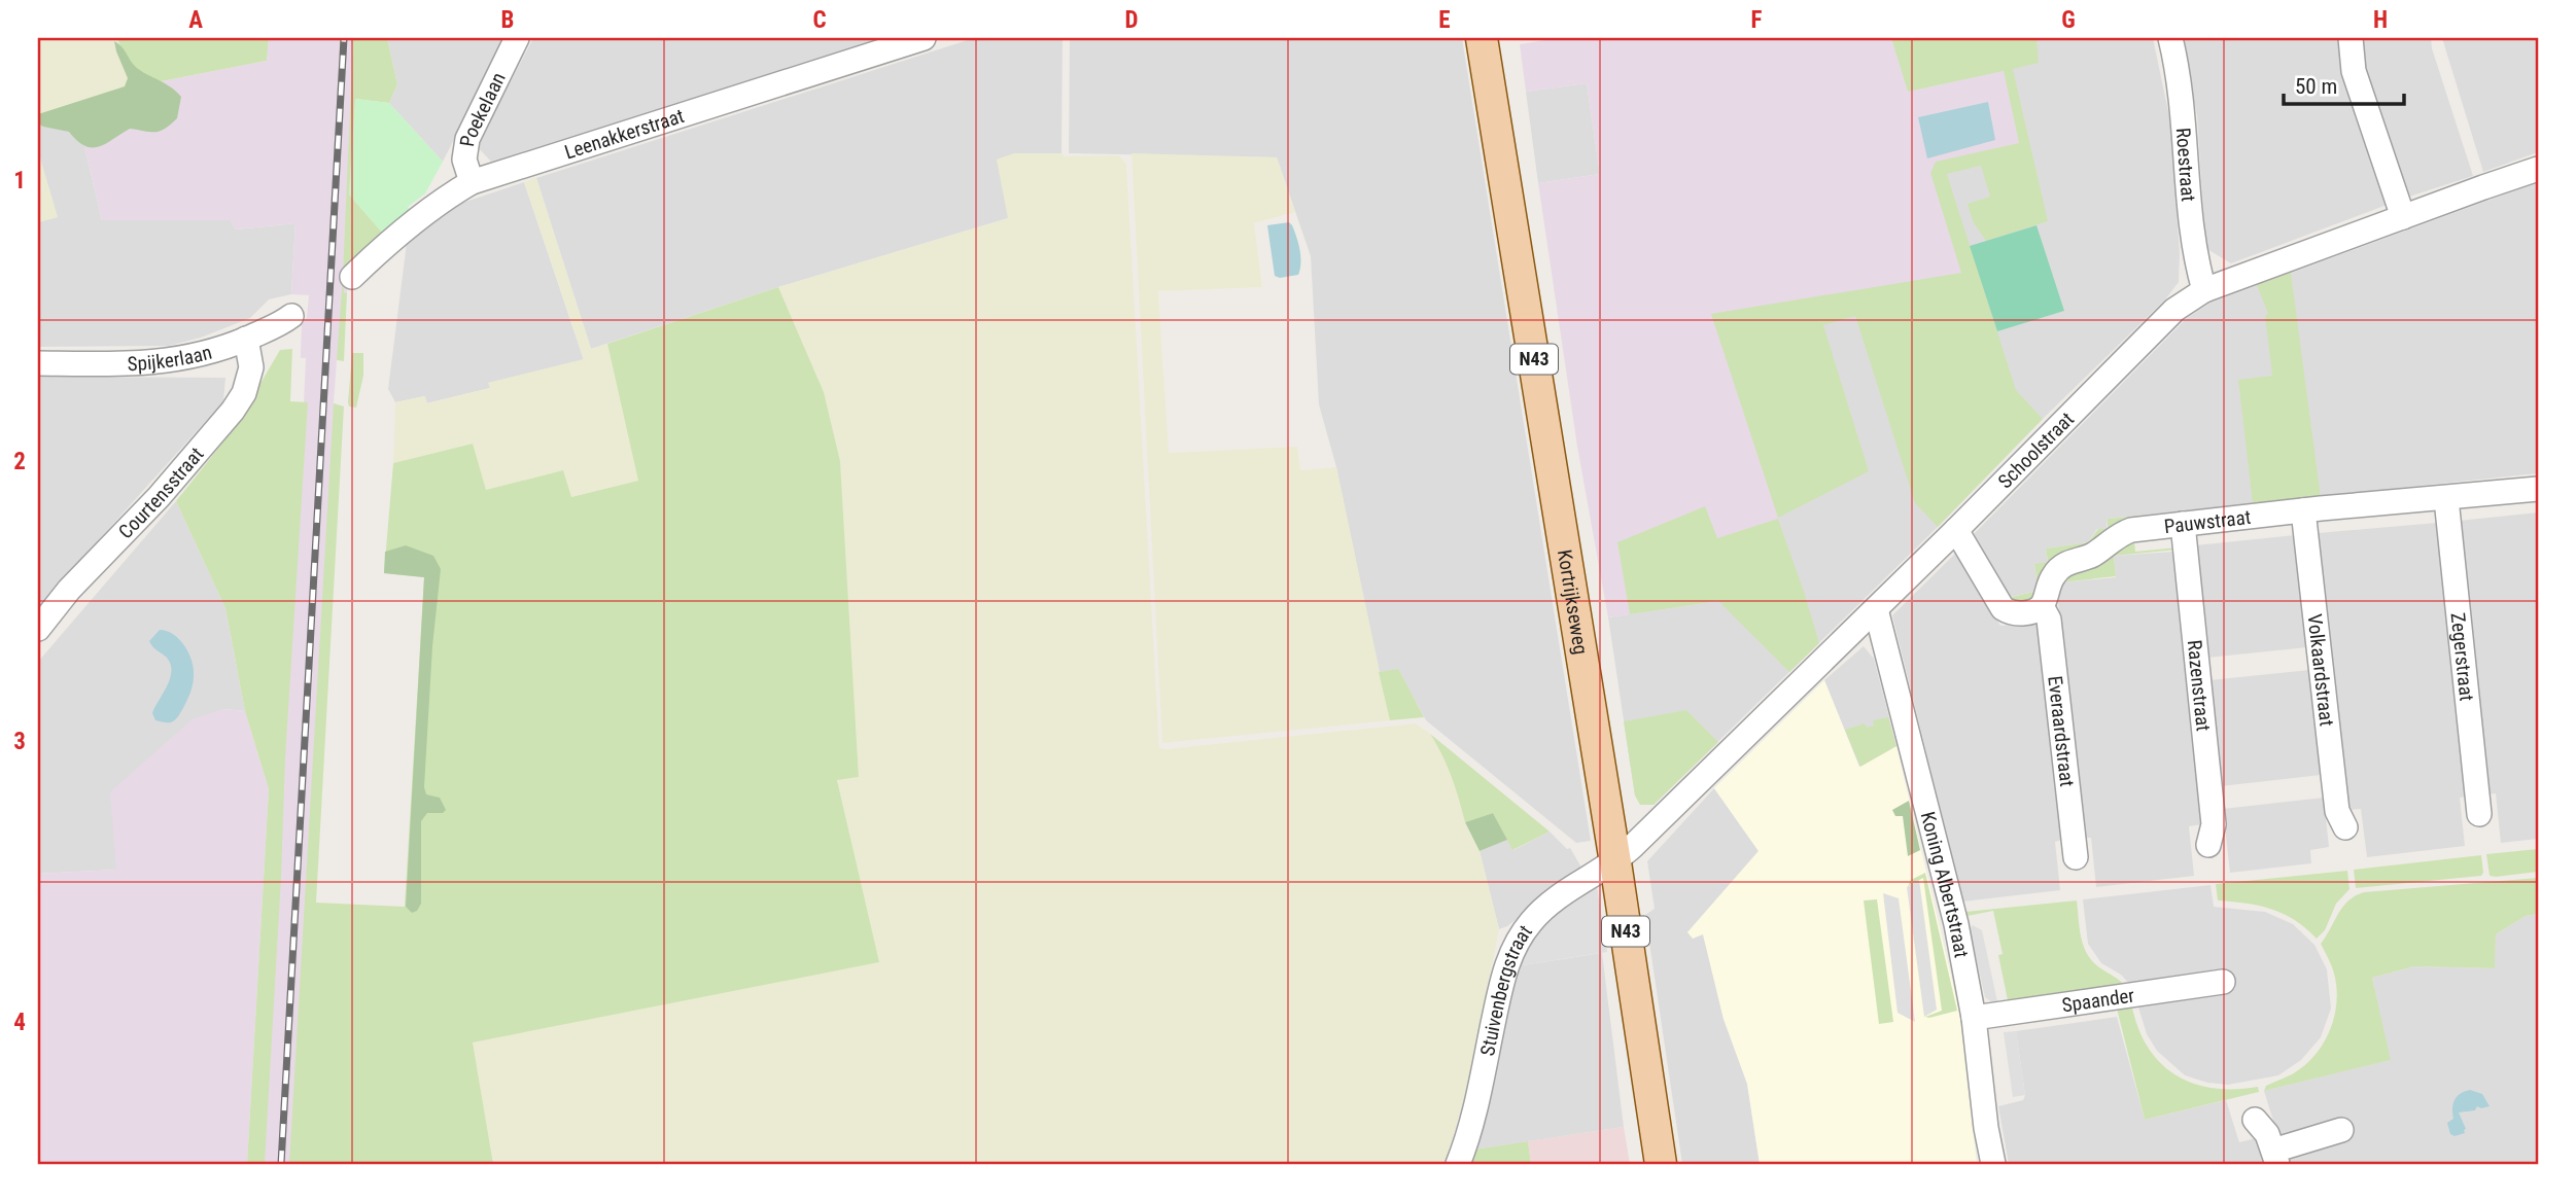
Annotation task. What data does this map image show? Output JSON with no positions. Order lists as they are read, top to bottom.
{
  "streets": {
    "main road": ["N43", "Kortrijkseweg"],
    "street": [
      "Poekelaan",
      "Leenakkerstraat",
      "Roestraat",
      "Spijkerlaan",
      "Schoolstraat",
      "Courtensstraat",
      "Pauwstraat",
      "Zegerstraat",
      "Volkaardstraat",
      "Razenstraat",
      "Everaardstraat",
      "Koning Albertstraat",
      "Stuivenbergstraat",
      "Spaander"
    ]
  },
  "crossings": [
    ["Poekelaan", "Leenakkerstraat"],
    ["Roestraat", "Schoolstraat"],
    ["Spijkerlaan", "Courtensstraat"],
    ["Schoolstraat", "Kortrijkseweg"],
    ["Schoolstraat", "Koning Albertstraat"],
    ["Schoolstraat", "Stuivenbergstraat"],
    ["Pauwstraat", "Zegerstraat"],
    ["Pauwstraat", "Volkaardstraat"],
    ["Pauwstraat", "Razenstraat"],
    ["Pauwstraat", "Everaardstraat"],
    ["Kortrijkseweg", "Stuivenbergstraat"],
    ["Koning Albertstraat", "Spaander"]
  ],
  "scale_bar": "50 m",
  "grid": {
    "columns": [
      "A",
      "B",
      "C",
      "D",
      "E",
      "F",
      "G",
      "H"
    ],
    "rows": [
      "1",
      "2",
      "3",
      "4"
    ]
  }
}
